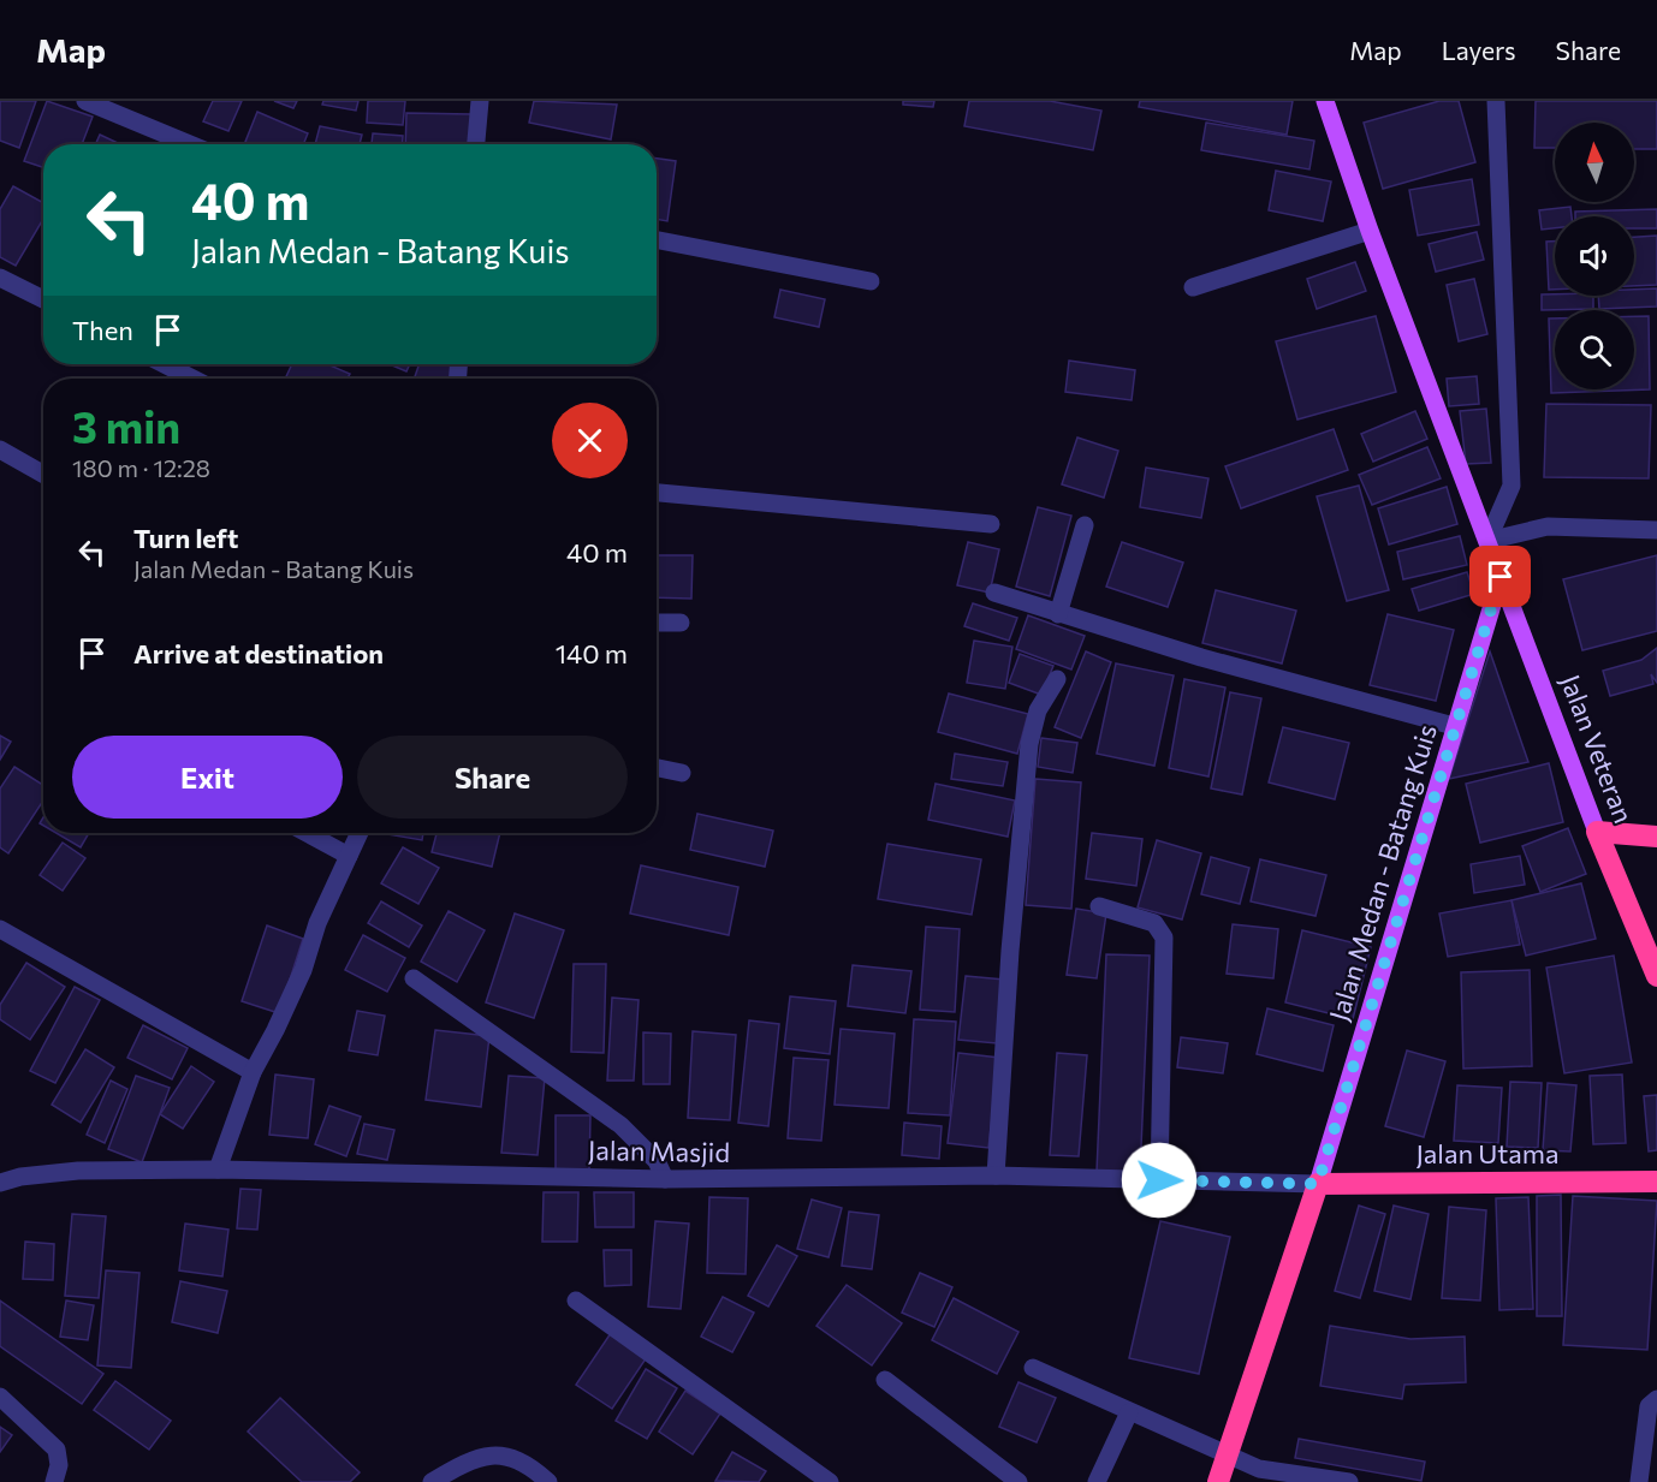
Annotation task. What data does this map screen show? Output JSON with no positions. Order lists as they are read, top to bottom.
{
  "streets": {
    "highway": ["Jalan Veteran", "Jalan Utama"],
    "main road": ["Jalan Medan - Batang Kuis"],
    "street": ["Jalan Masjid"]
  },
  "crossings": [
    ["Jalan Veteran", "Jalan Medan - Batang Kuis"],
    ["Jalan Medan - Batang Kuis", "Jalan Masjid"],
    ["Jalan Medan - Batang Kuis", "Jalan Utama"],
    ["Jalan Masjid", "Jalan Utama"]
  ],
  "north": "top",
  "page": {
    "header": "Map",
    "nav": ["Map", "Layers", "Share"],
    "turn": ["40 m", "Jalan Medan - Batang Kuis"],
    "then": "Then",
    "heading": ["3 min", "180 m · 12:28"],
    "list": [
      {
        "name": "Turn left",
        "note": "Jalan Medan - Batang Kuis",
        "value": "40 m"
      },
      {
        "name": "Arrive at destination",
        "value": "140 m"
      }
    ],
    "buttons": ["Exit", "Share"]
  }
}
